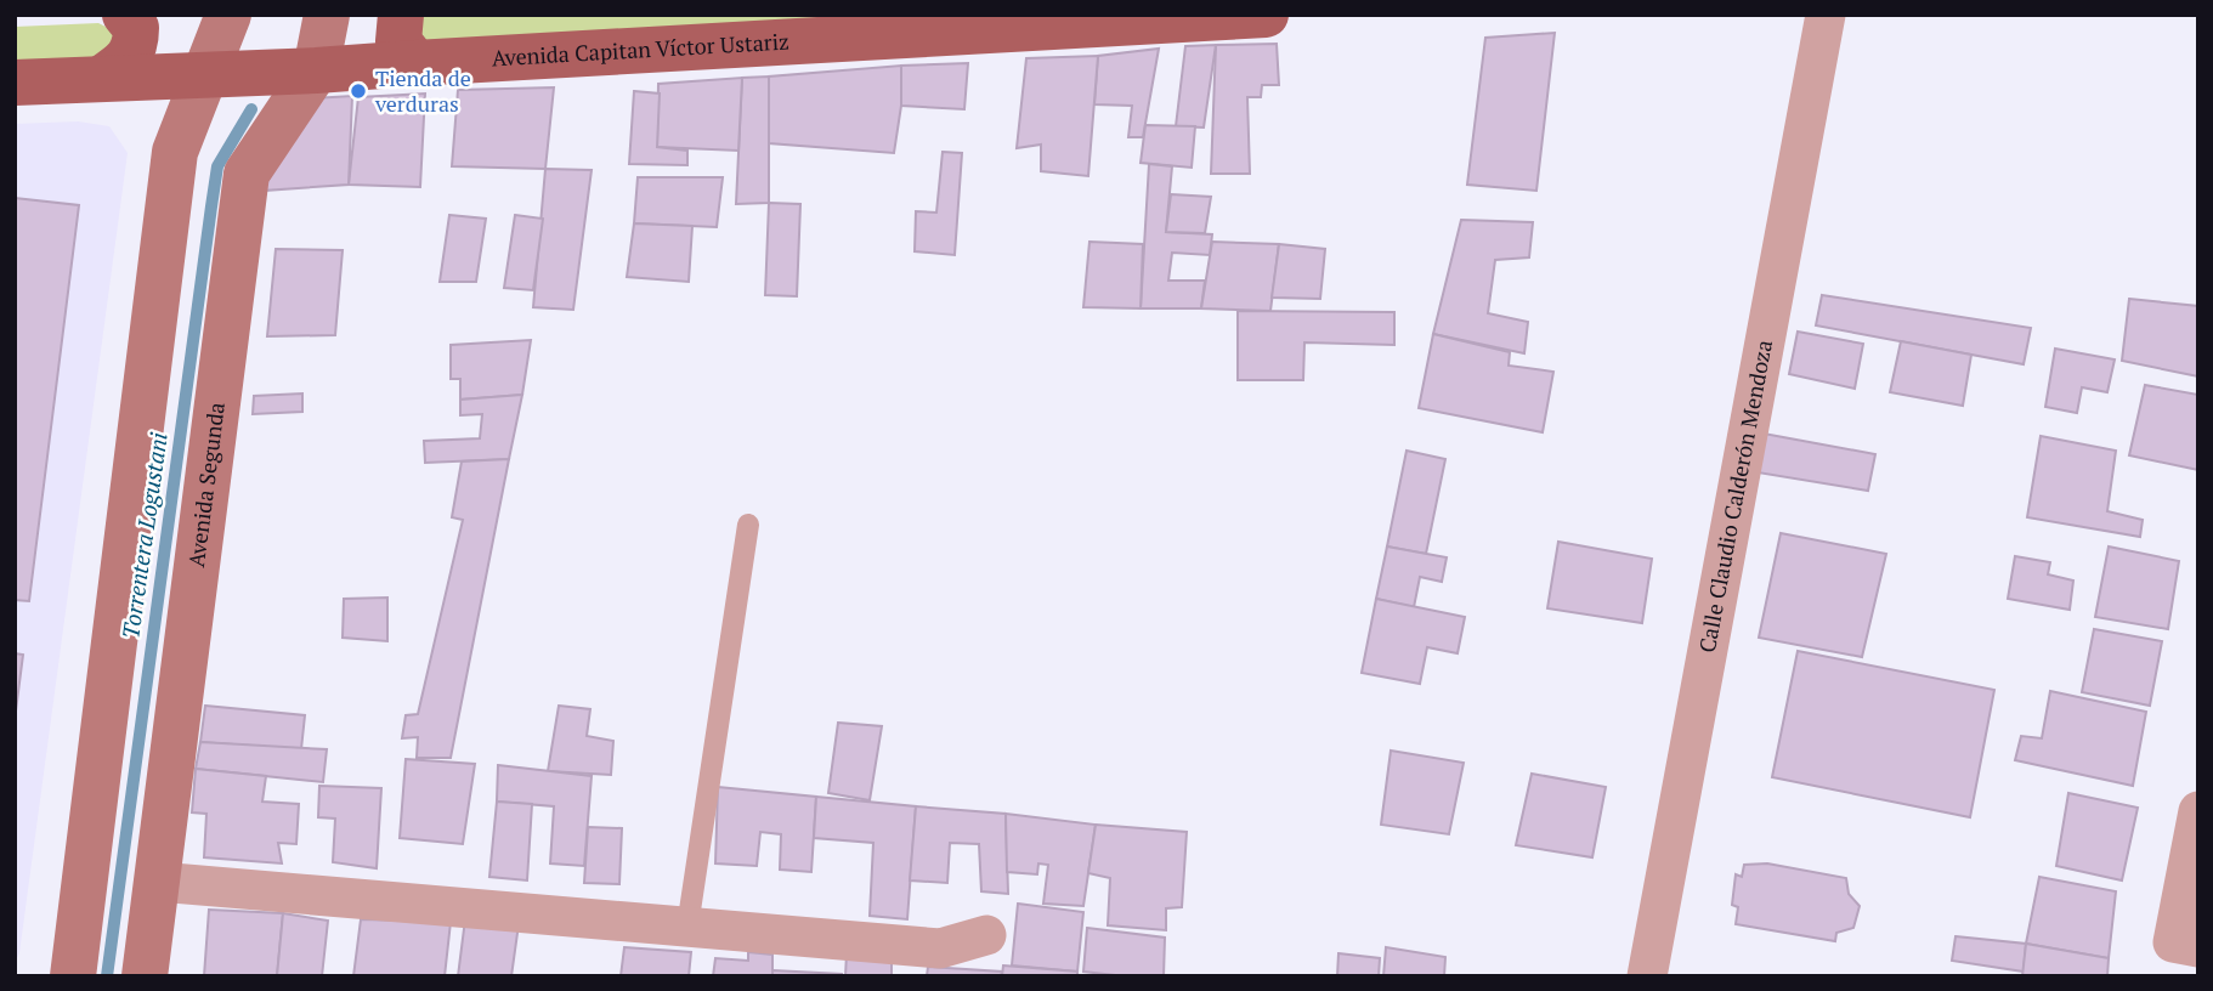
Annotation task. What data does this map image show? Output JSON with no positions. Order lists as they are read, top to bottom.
{
  "streets": {
    "main road": ["Avenida Capitan Víctor Ustariz", "Avenida Segunda"],
    "street": ["Calle Claudio Calderón Mendoza"]
  },
  "crossings": [
    ["Avenida Capitan Víctor Ustariz", "Avenida Segunda"]
  ],
  "water": ["Torrentera Logustani"],
  "places": ["Tienda de verduras"]
}
